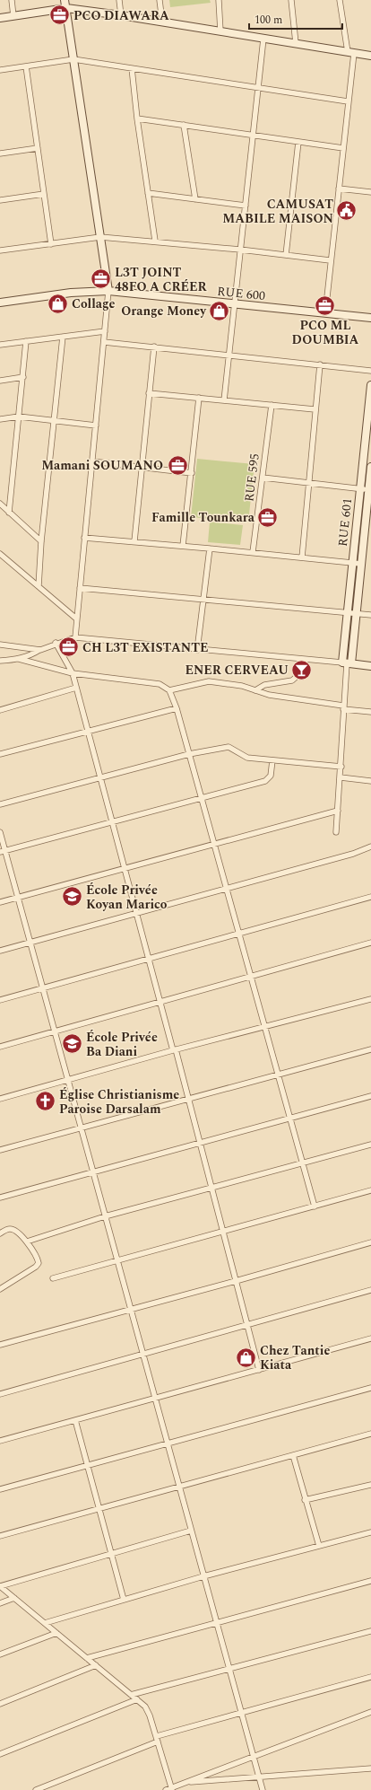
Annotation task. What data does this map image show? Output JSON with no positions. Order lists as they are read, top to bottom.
{
  "streets": {
    "street": ["RUE 600", "RUE 595", "RUE 601"]
  },
  "places": {
    "office": [
      "PCO DIAWARA",
      "L3T JOINT 48FO A CRÉER",
      "PCO ML DOUMBIA",
      "Mamani SOUMANO",
      "Famille Tounkara",
      "CH L3T EXISTANTE"
    ],
    "public building": ["CAMUSAT MABILE MAISON"],
    "shop": ["Collage", "Orange Money", "Chez Tantie Kiata"],
    "bar": ["ENER CERVEAU"],
    "school or university": ["École Privée Koyan Marico", "École Privée Ba Diani"],
    "church": ["Église Christianisme Paroise Darsalam"]
  },
  "scale_bar": "100 m"
}
